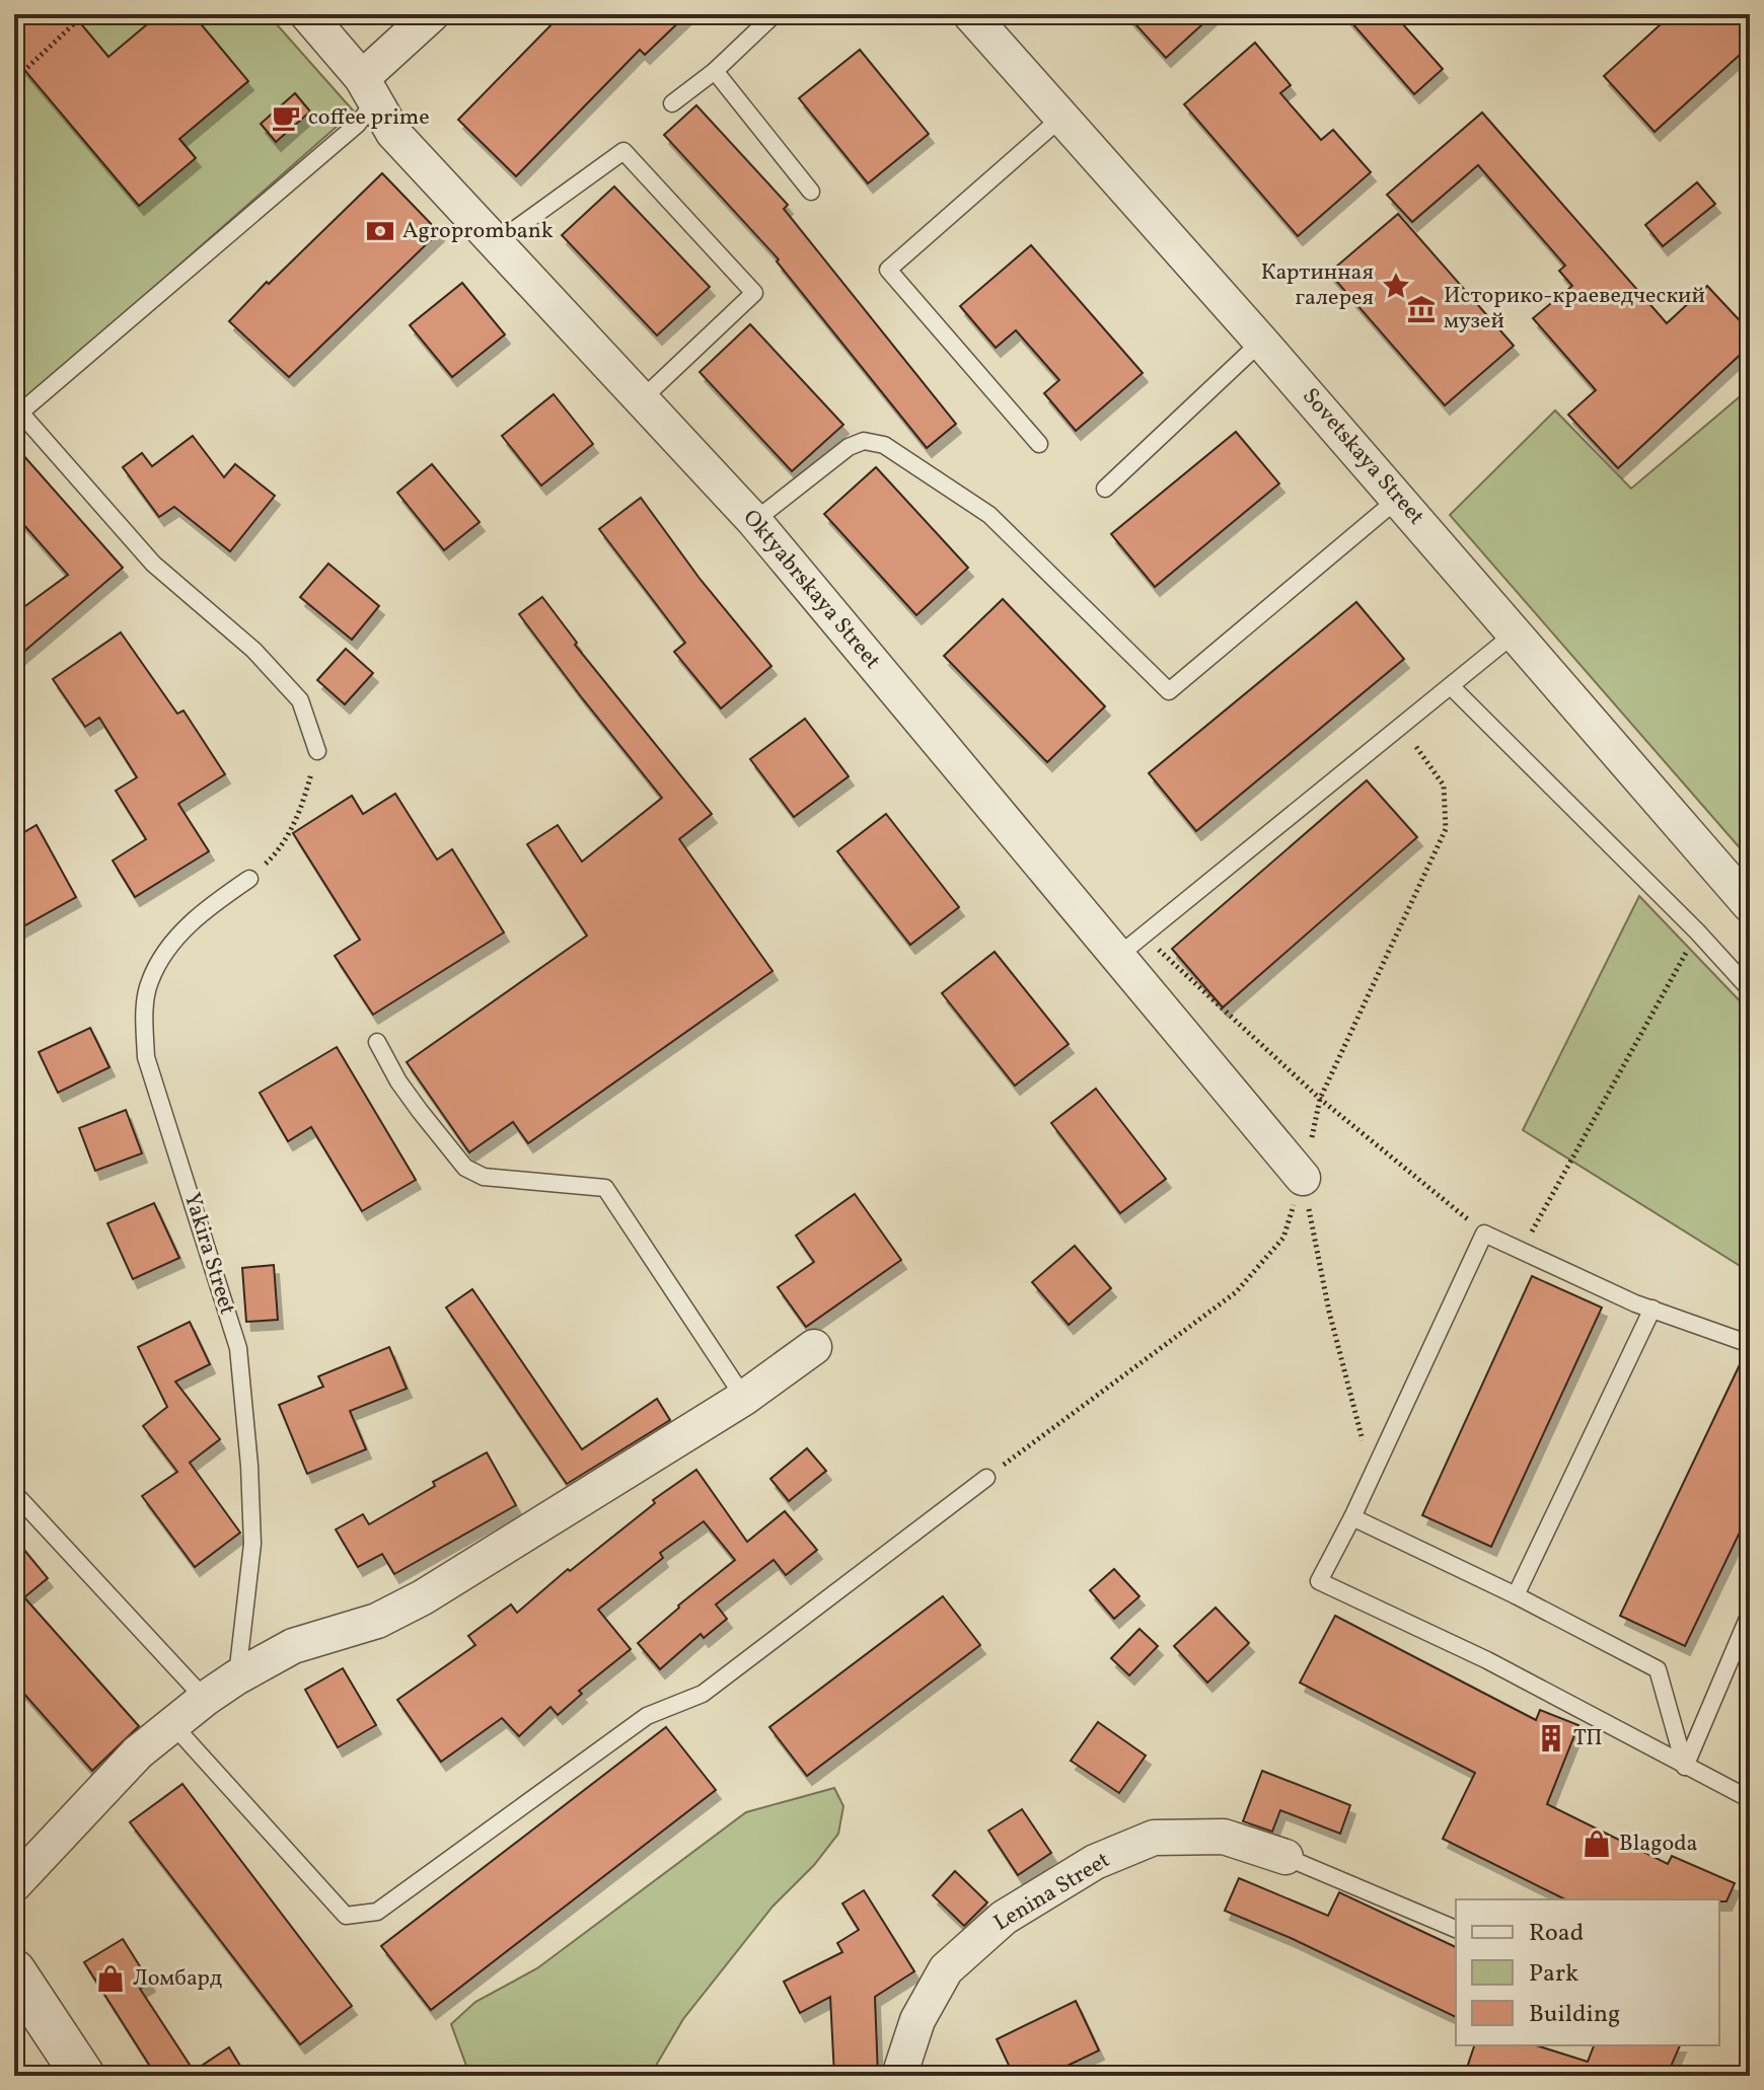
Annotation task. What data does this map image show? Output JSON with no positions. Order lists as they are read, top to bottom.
{
  "streets": {
    "street": ["Sovetskaya Street", "Oktyabrskaya Street", "Lenina Street"],
    "lane": ["Yakira Street"]
  },
  "places": {
    "cafe": ["coffee prime"],
    "bank": ["Agroprombank"],
    "place": ["Картинная галерея"],
    "museum": ["Историко-краеведческий музей"],
    "building": ["ТП"],
    "shop": ["Blagoda", "Ломбард"]
  },
  "legend": ["Road", "Park", "Building"]
}
